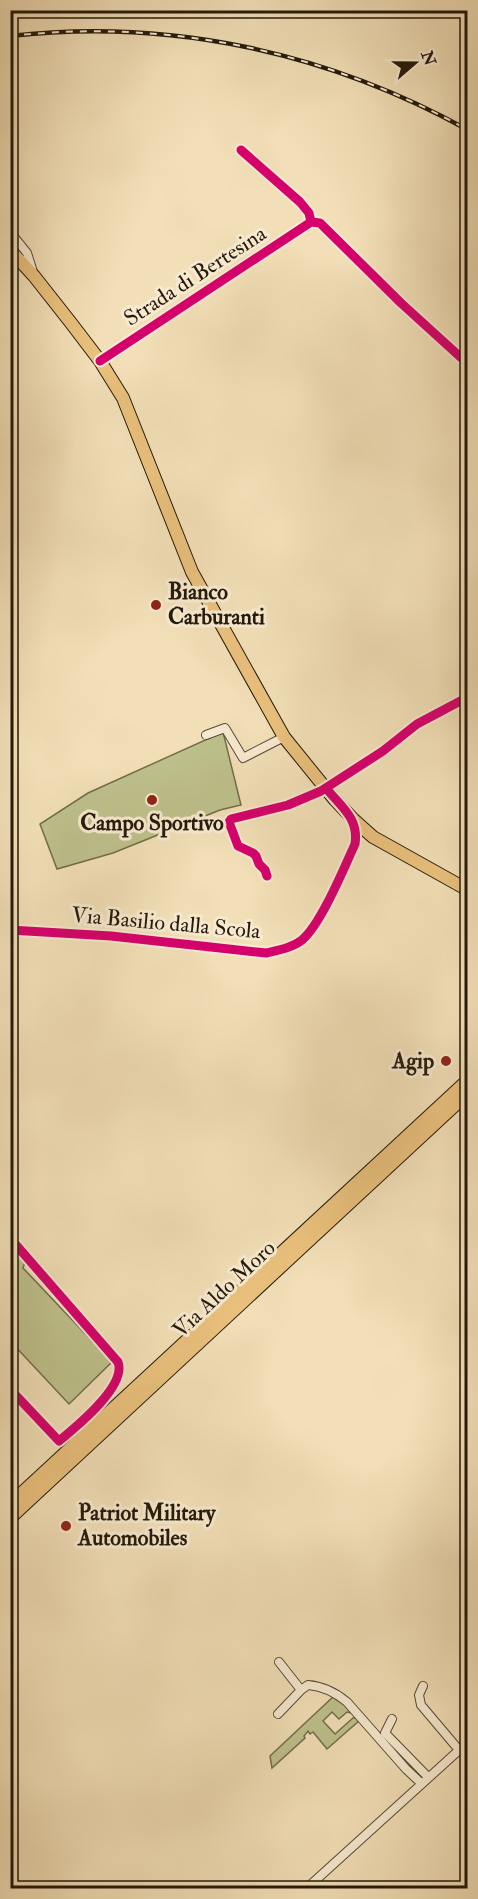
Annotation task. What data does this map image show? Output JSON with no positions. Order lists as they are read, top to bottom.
{
  "streets": {
    "main road": ["Via Aldo Moro"],
    "street": ["Strada di Bertesina", "Via Basilio dalla Scola"]
  },
  "places": [
    "Bianco Carburanti",
    "Campo Sportivo",
    "Agip",
    "Patriot Military Automobiles"
  ],
  "north": "right"
}
